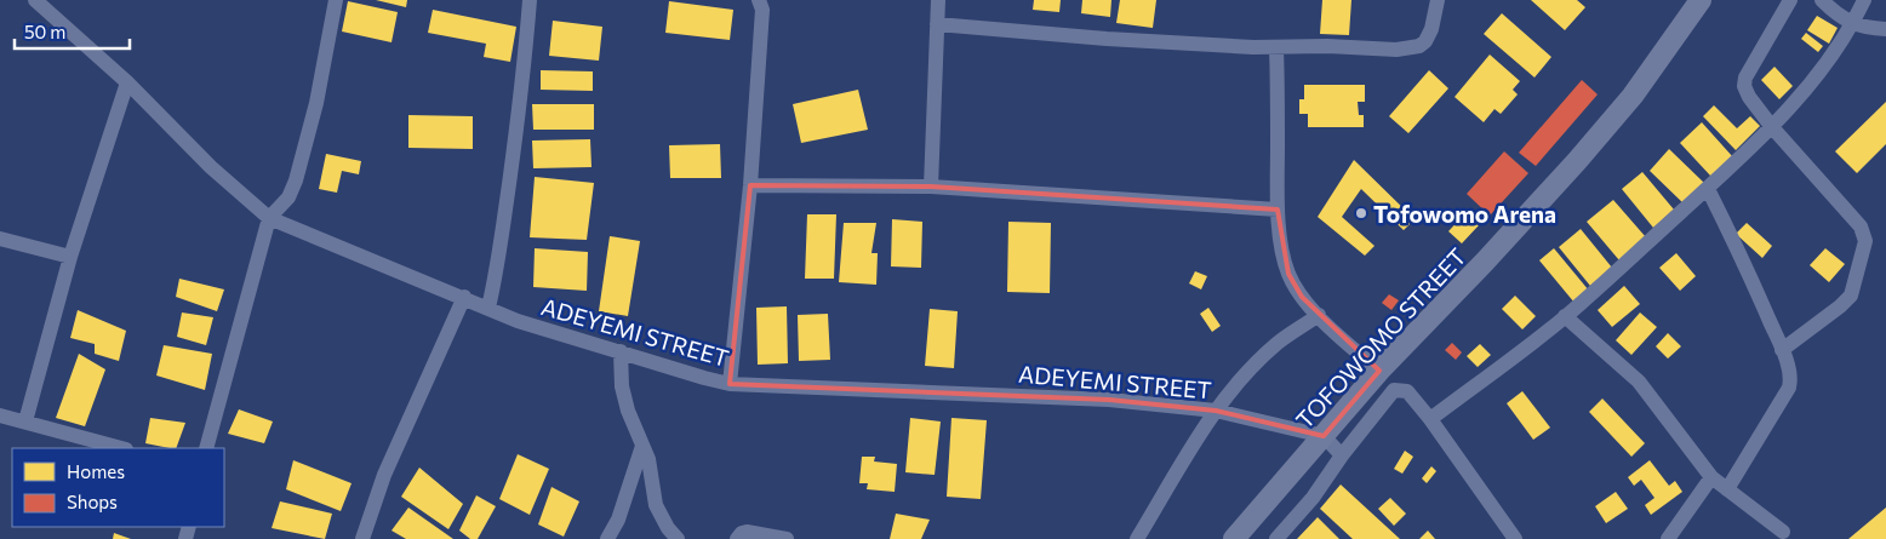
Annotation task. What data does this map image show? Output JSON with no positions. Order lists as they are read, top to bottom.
{
  "streets": {
    "street": ["ADEYEMI STREET", "TOFOWOMO STREET"]
  },
  "crossings": [
    ["ADEYEMI STREET", "TOFOWOMO STREET"]
  ],
  "places": ["Tofowomo Arena"],
  "legend": ["Homes", "Shops"],
  "scale_bar": "50 m"
}
